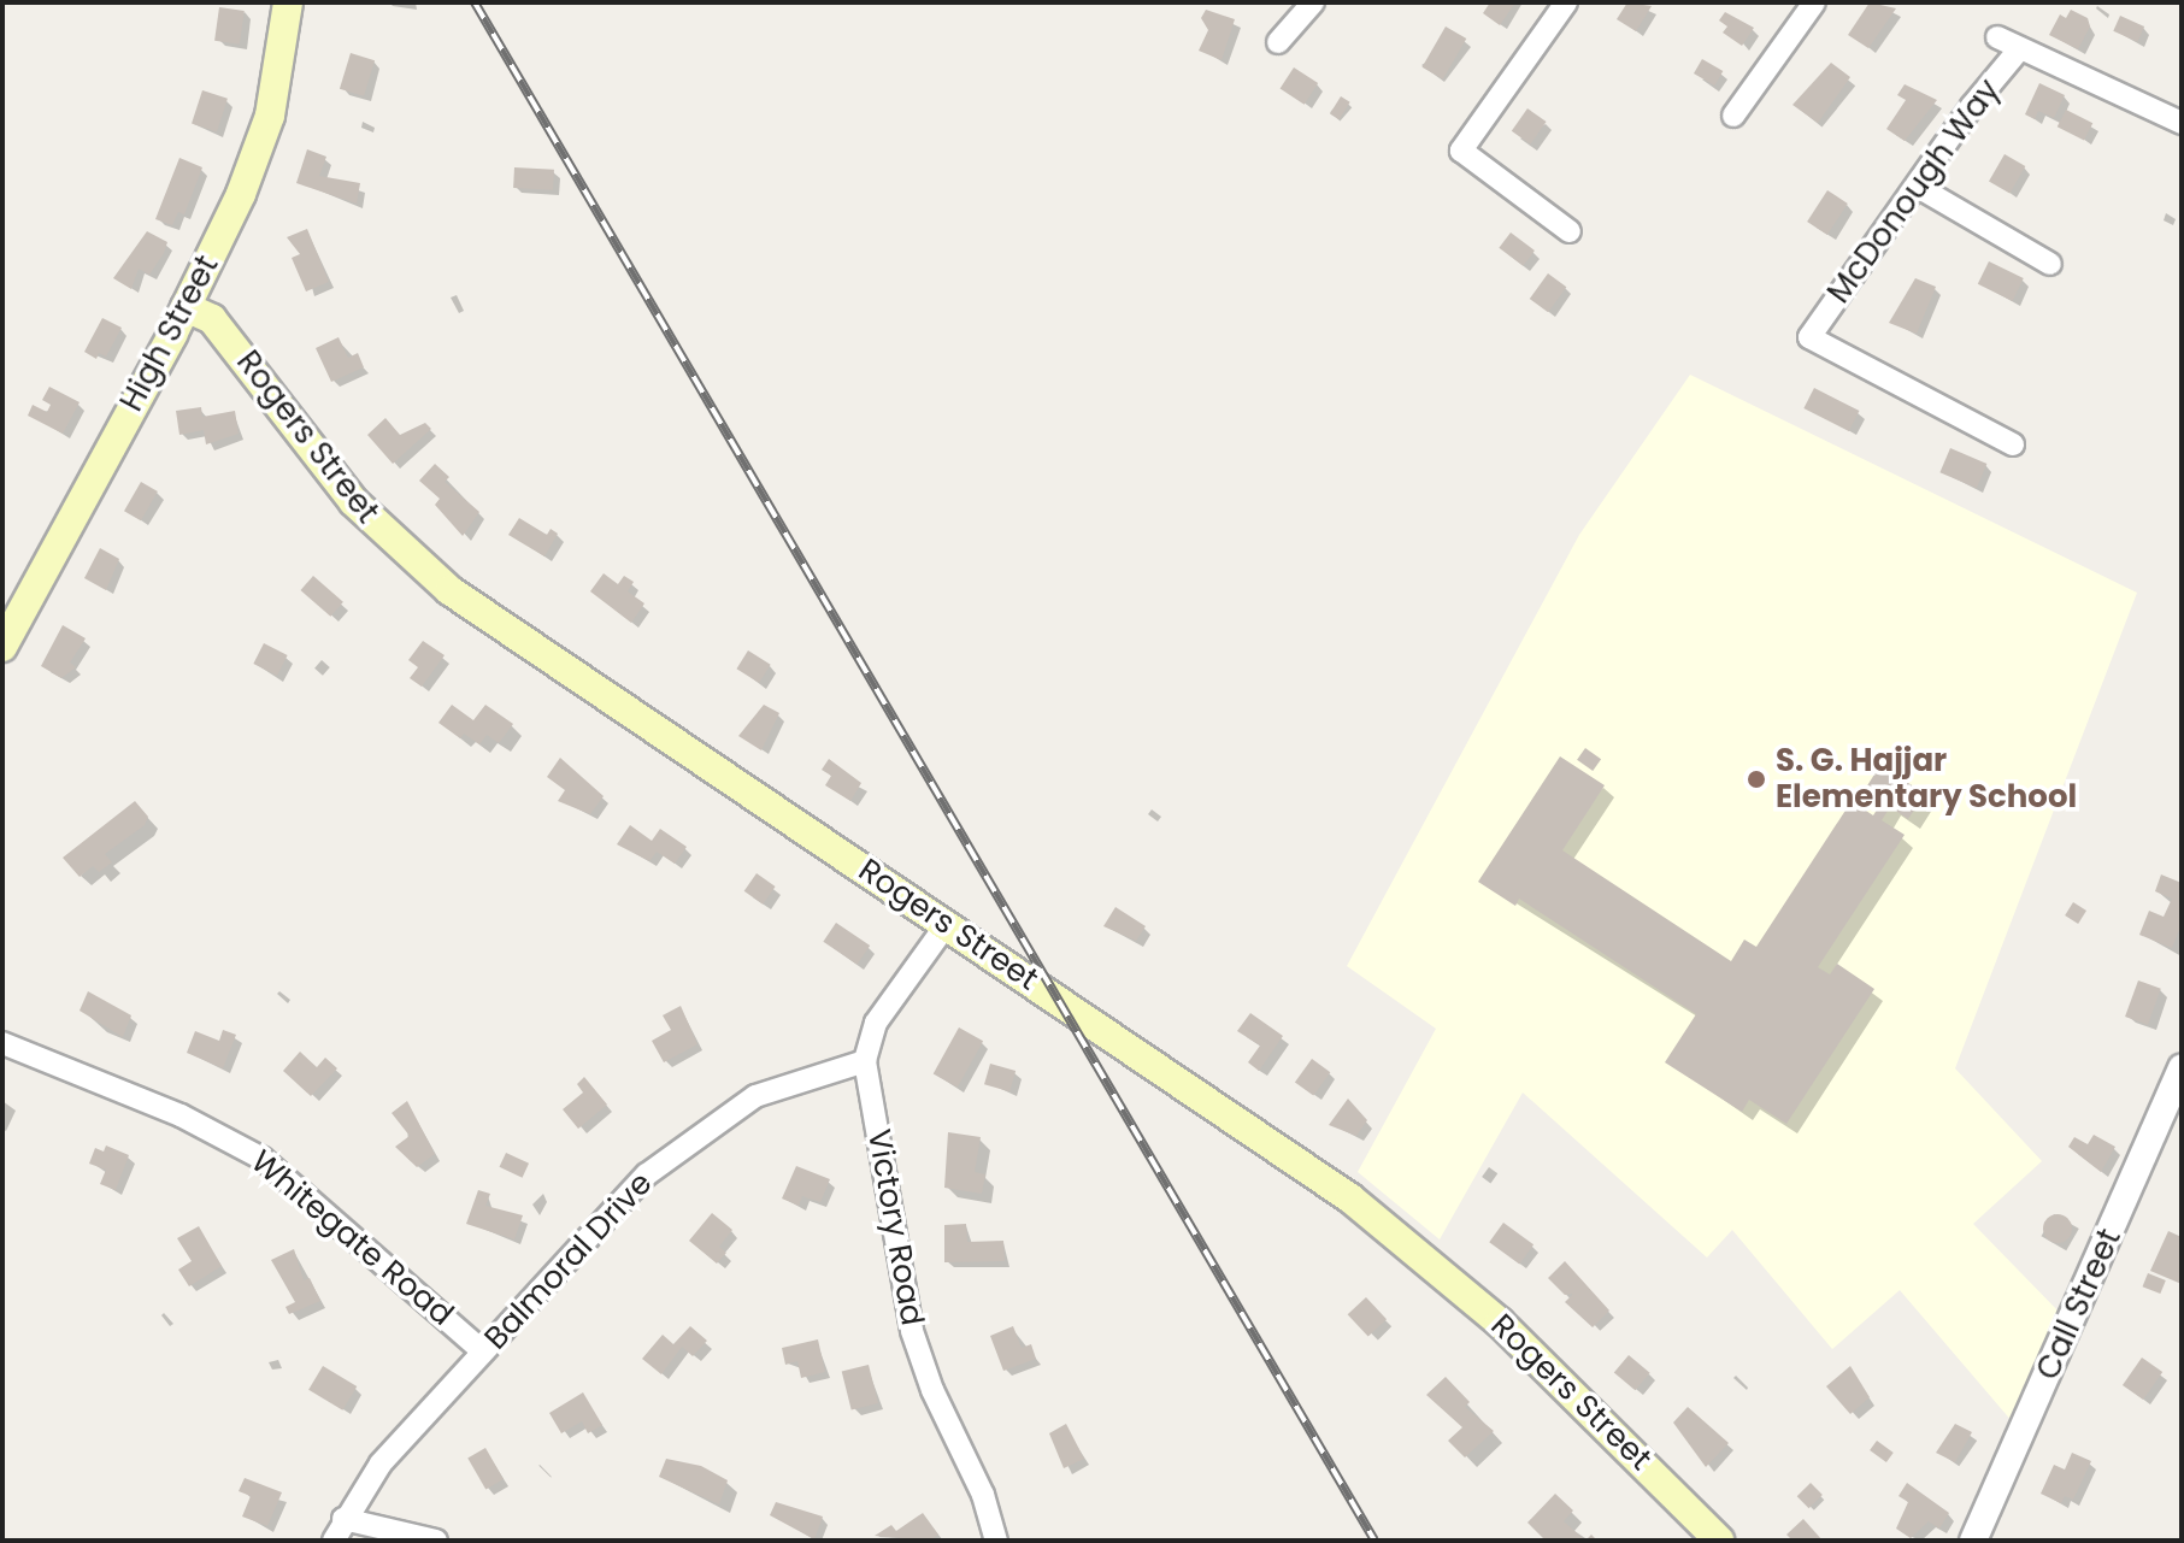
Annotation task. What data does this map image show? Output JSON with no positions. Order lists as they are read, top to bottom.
{
  "streets": {
    "main road": ["High Street", "Rogers Street"],
    "street": [
      "McDonough Way",
      "Victory Road",
      "Whitegate Road",
      "Balmoral Drive",
      "Call Street"
    ]
  },
  "crossings": [
    ["High Street", "Rogers Street"],
    ["Rogers Street", "Victory Road"],
    ["Victory Road", "Balmoral Drive"],
    ["Whitegate Road", "Balmoral Drive"]
  ],
  "places": ["S. G. Hajjar Elementary School"]
}
